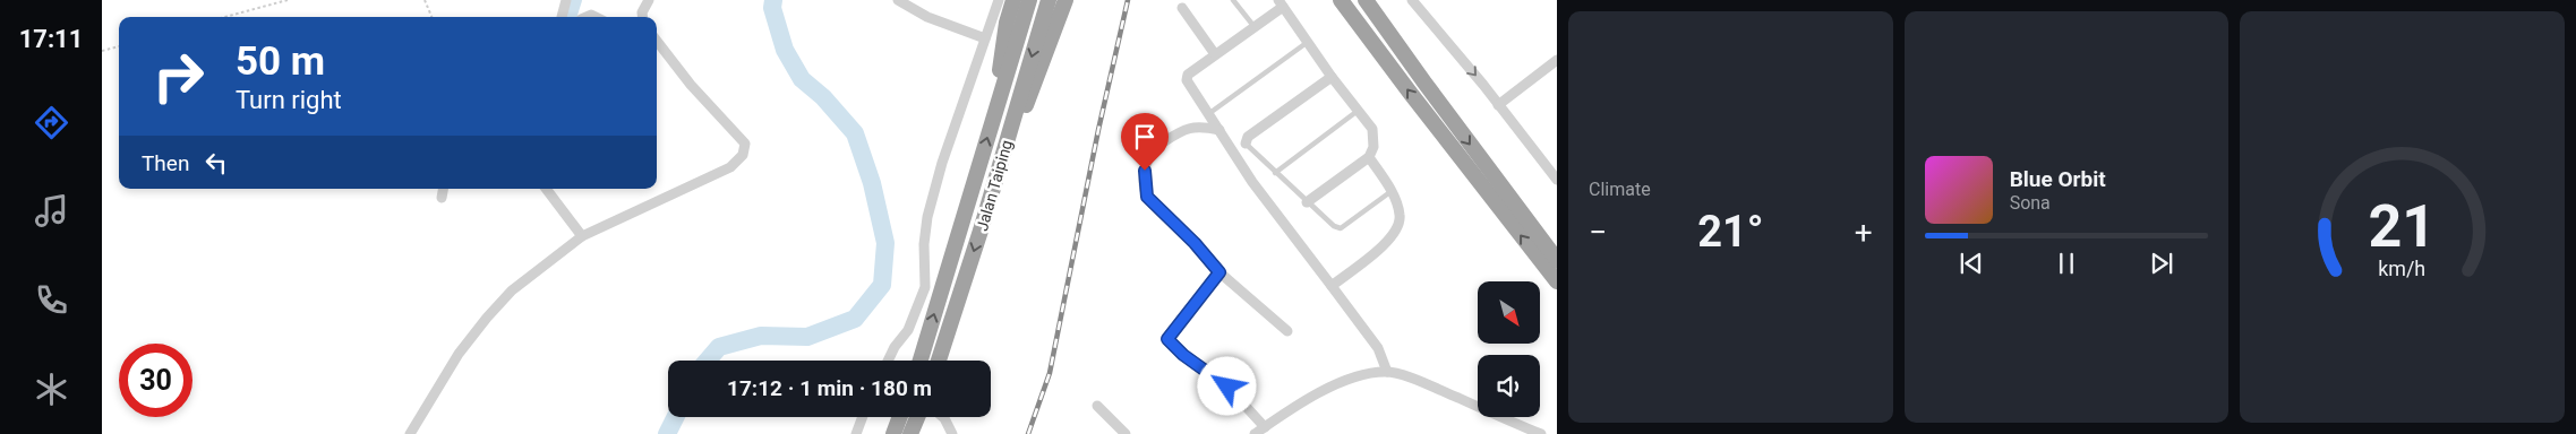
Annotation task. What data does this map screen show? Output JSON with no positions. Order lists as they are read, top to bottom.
{
  "streets": {
    "highway": ["Jalan Taiping"]
  },
  "north": "bottom right",
  "page": {
    "tabs": "17:11",
    "tile": "Climate",
    "turn": ["50 m", "Turn right"],
    "then": "Then",
    "song": ["Blue Orbit", "Sona"],
    "heat": ["−", "21°", "+"],
    "limit": "30",
    "trip": "17:12 · 1 min · 180 m",
    "gauge": ["21", "km/h"]
  }
}
